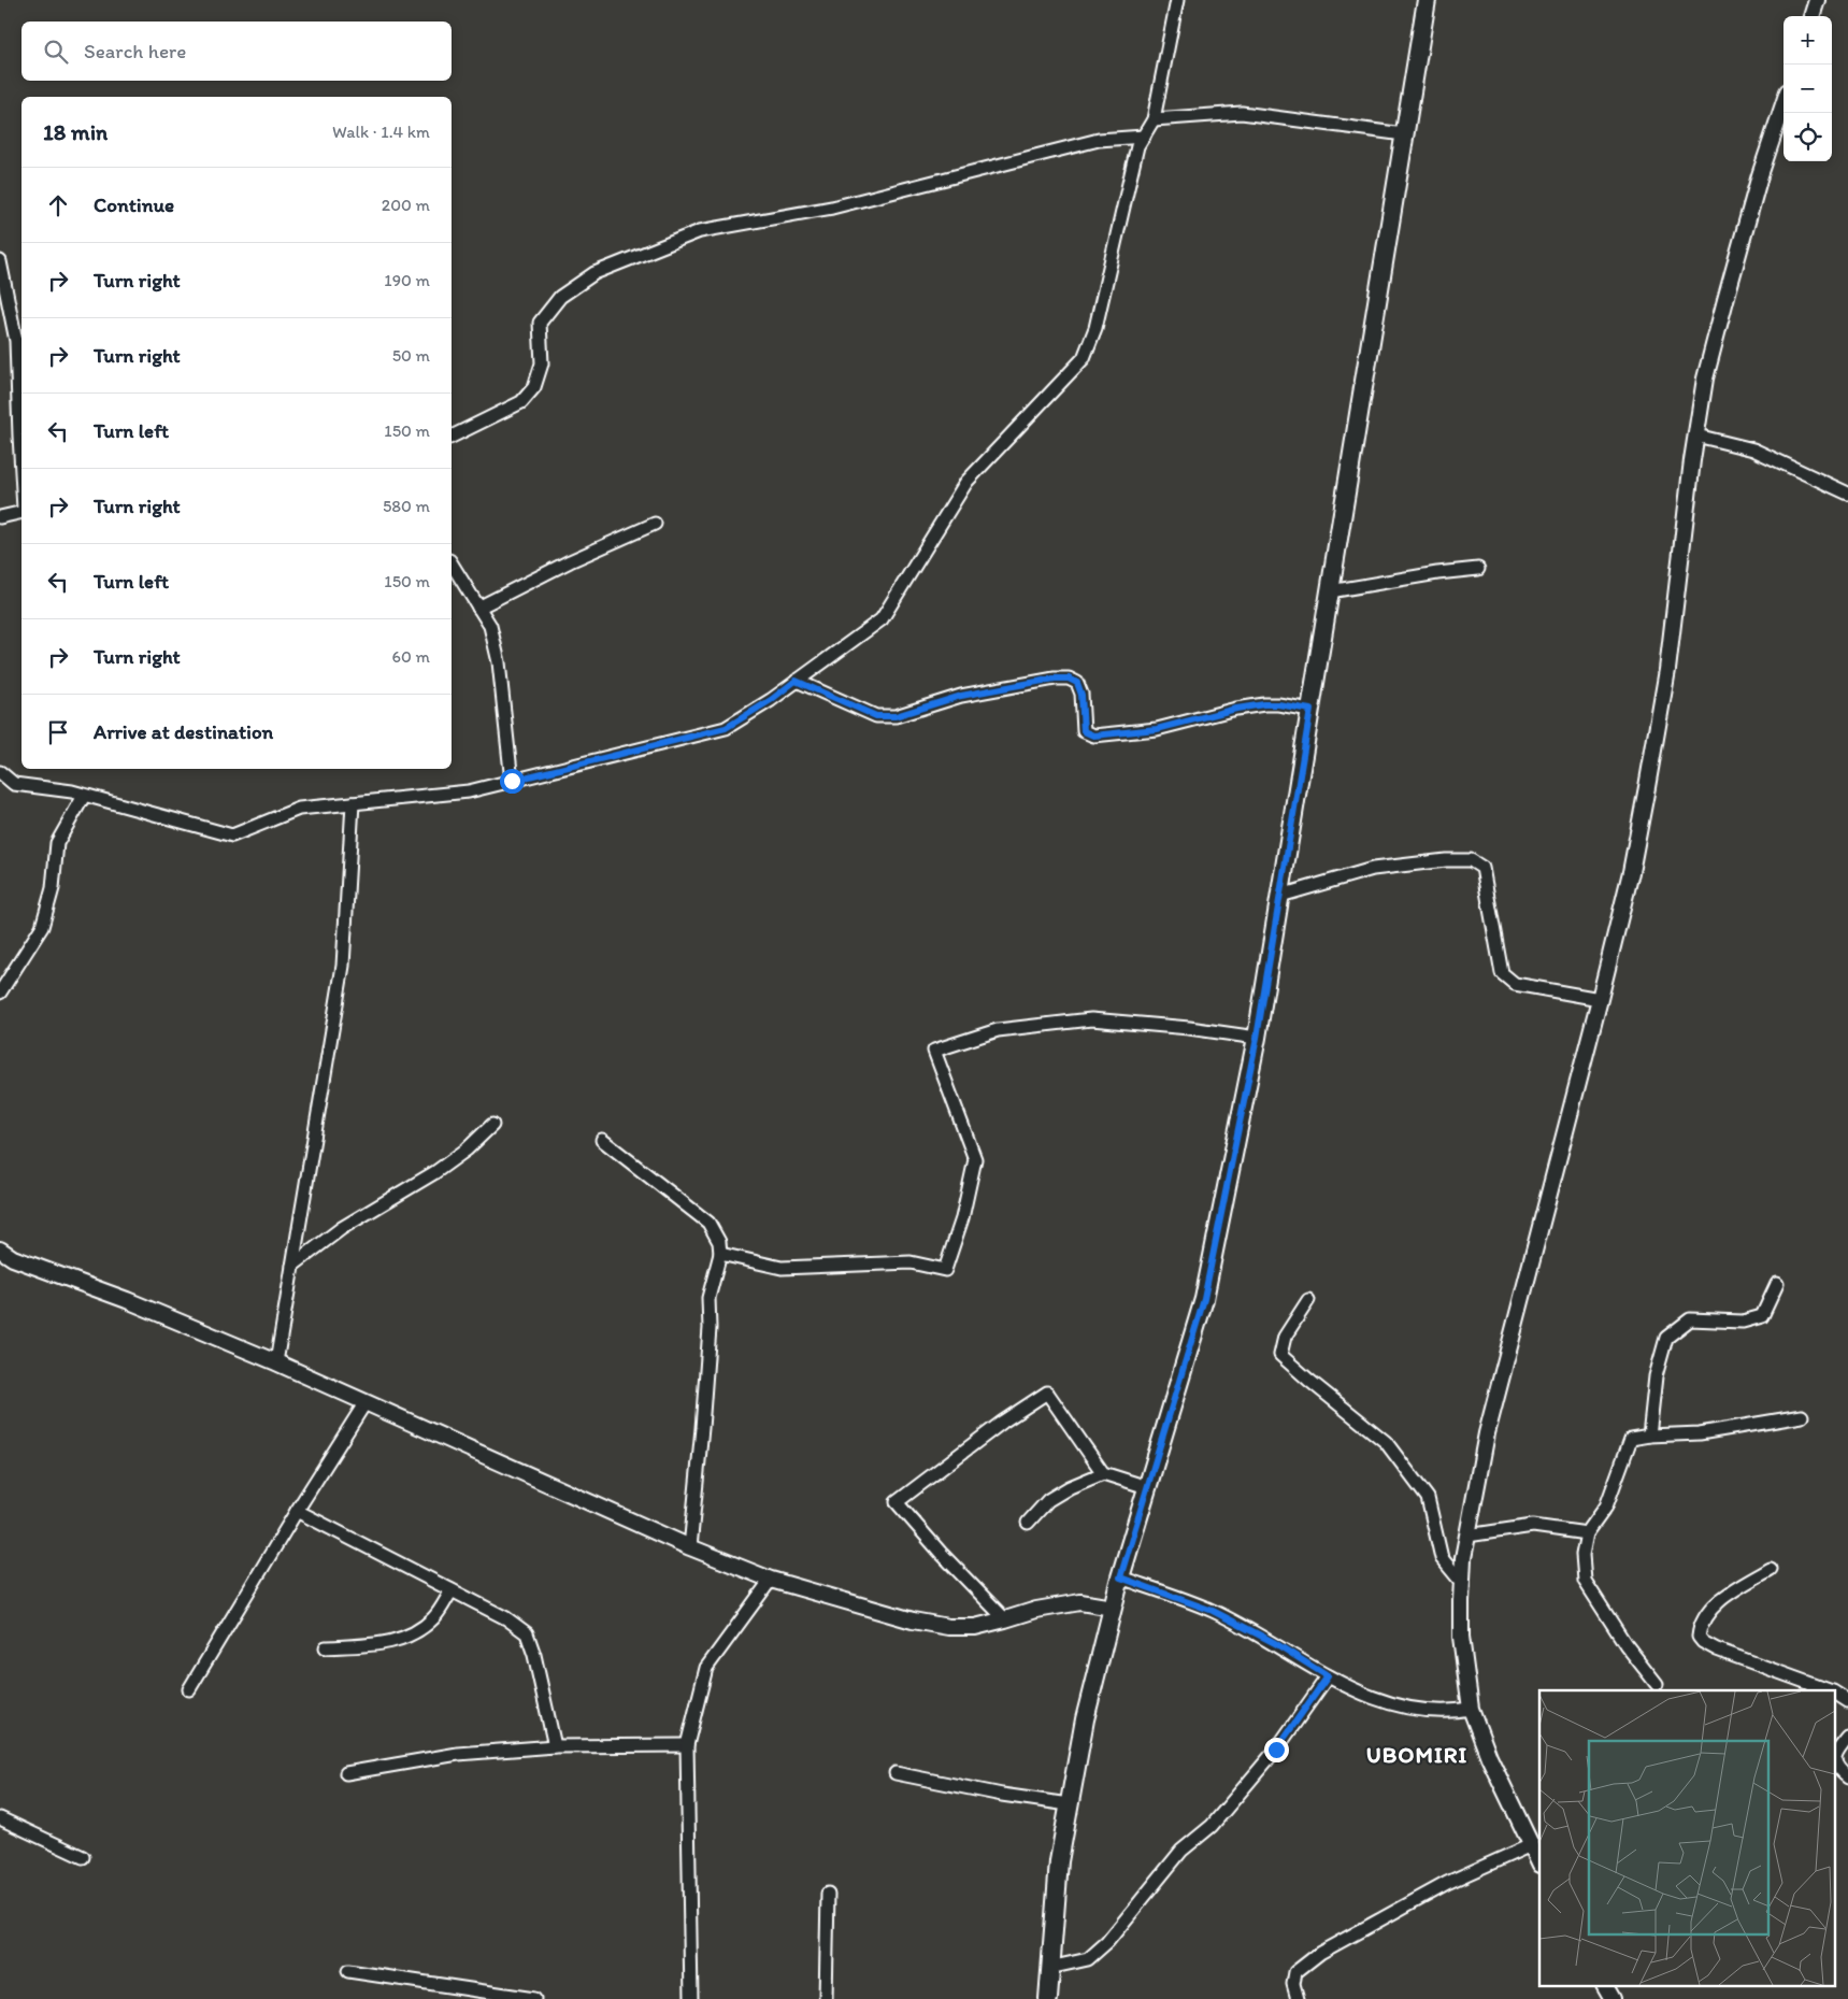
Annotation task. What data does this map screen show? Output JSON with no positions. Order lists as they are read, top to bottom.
{
  "districts": ["UBOMIRI"],
  "page": {
    "map_buttons": ["+", "−"],
    "search": "Search here",
    "heading": ["18 min", "Walk · 1.4 km"],
    "list": [
      ["Continue", "200 m"],
      ["Turn right", "190 m"],
      ["Turn right", "50 m"],
      ["Turn left", "150 m"],
      ["Turn right", "580 m"],
      ["Turn left", "150 m"],
      ["Turn right", "60 m"],
      "Arrive at destination"
    ]
  }
}
